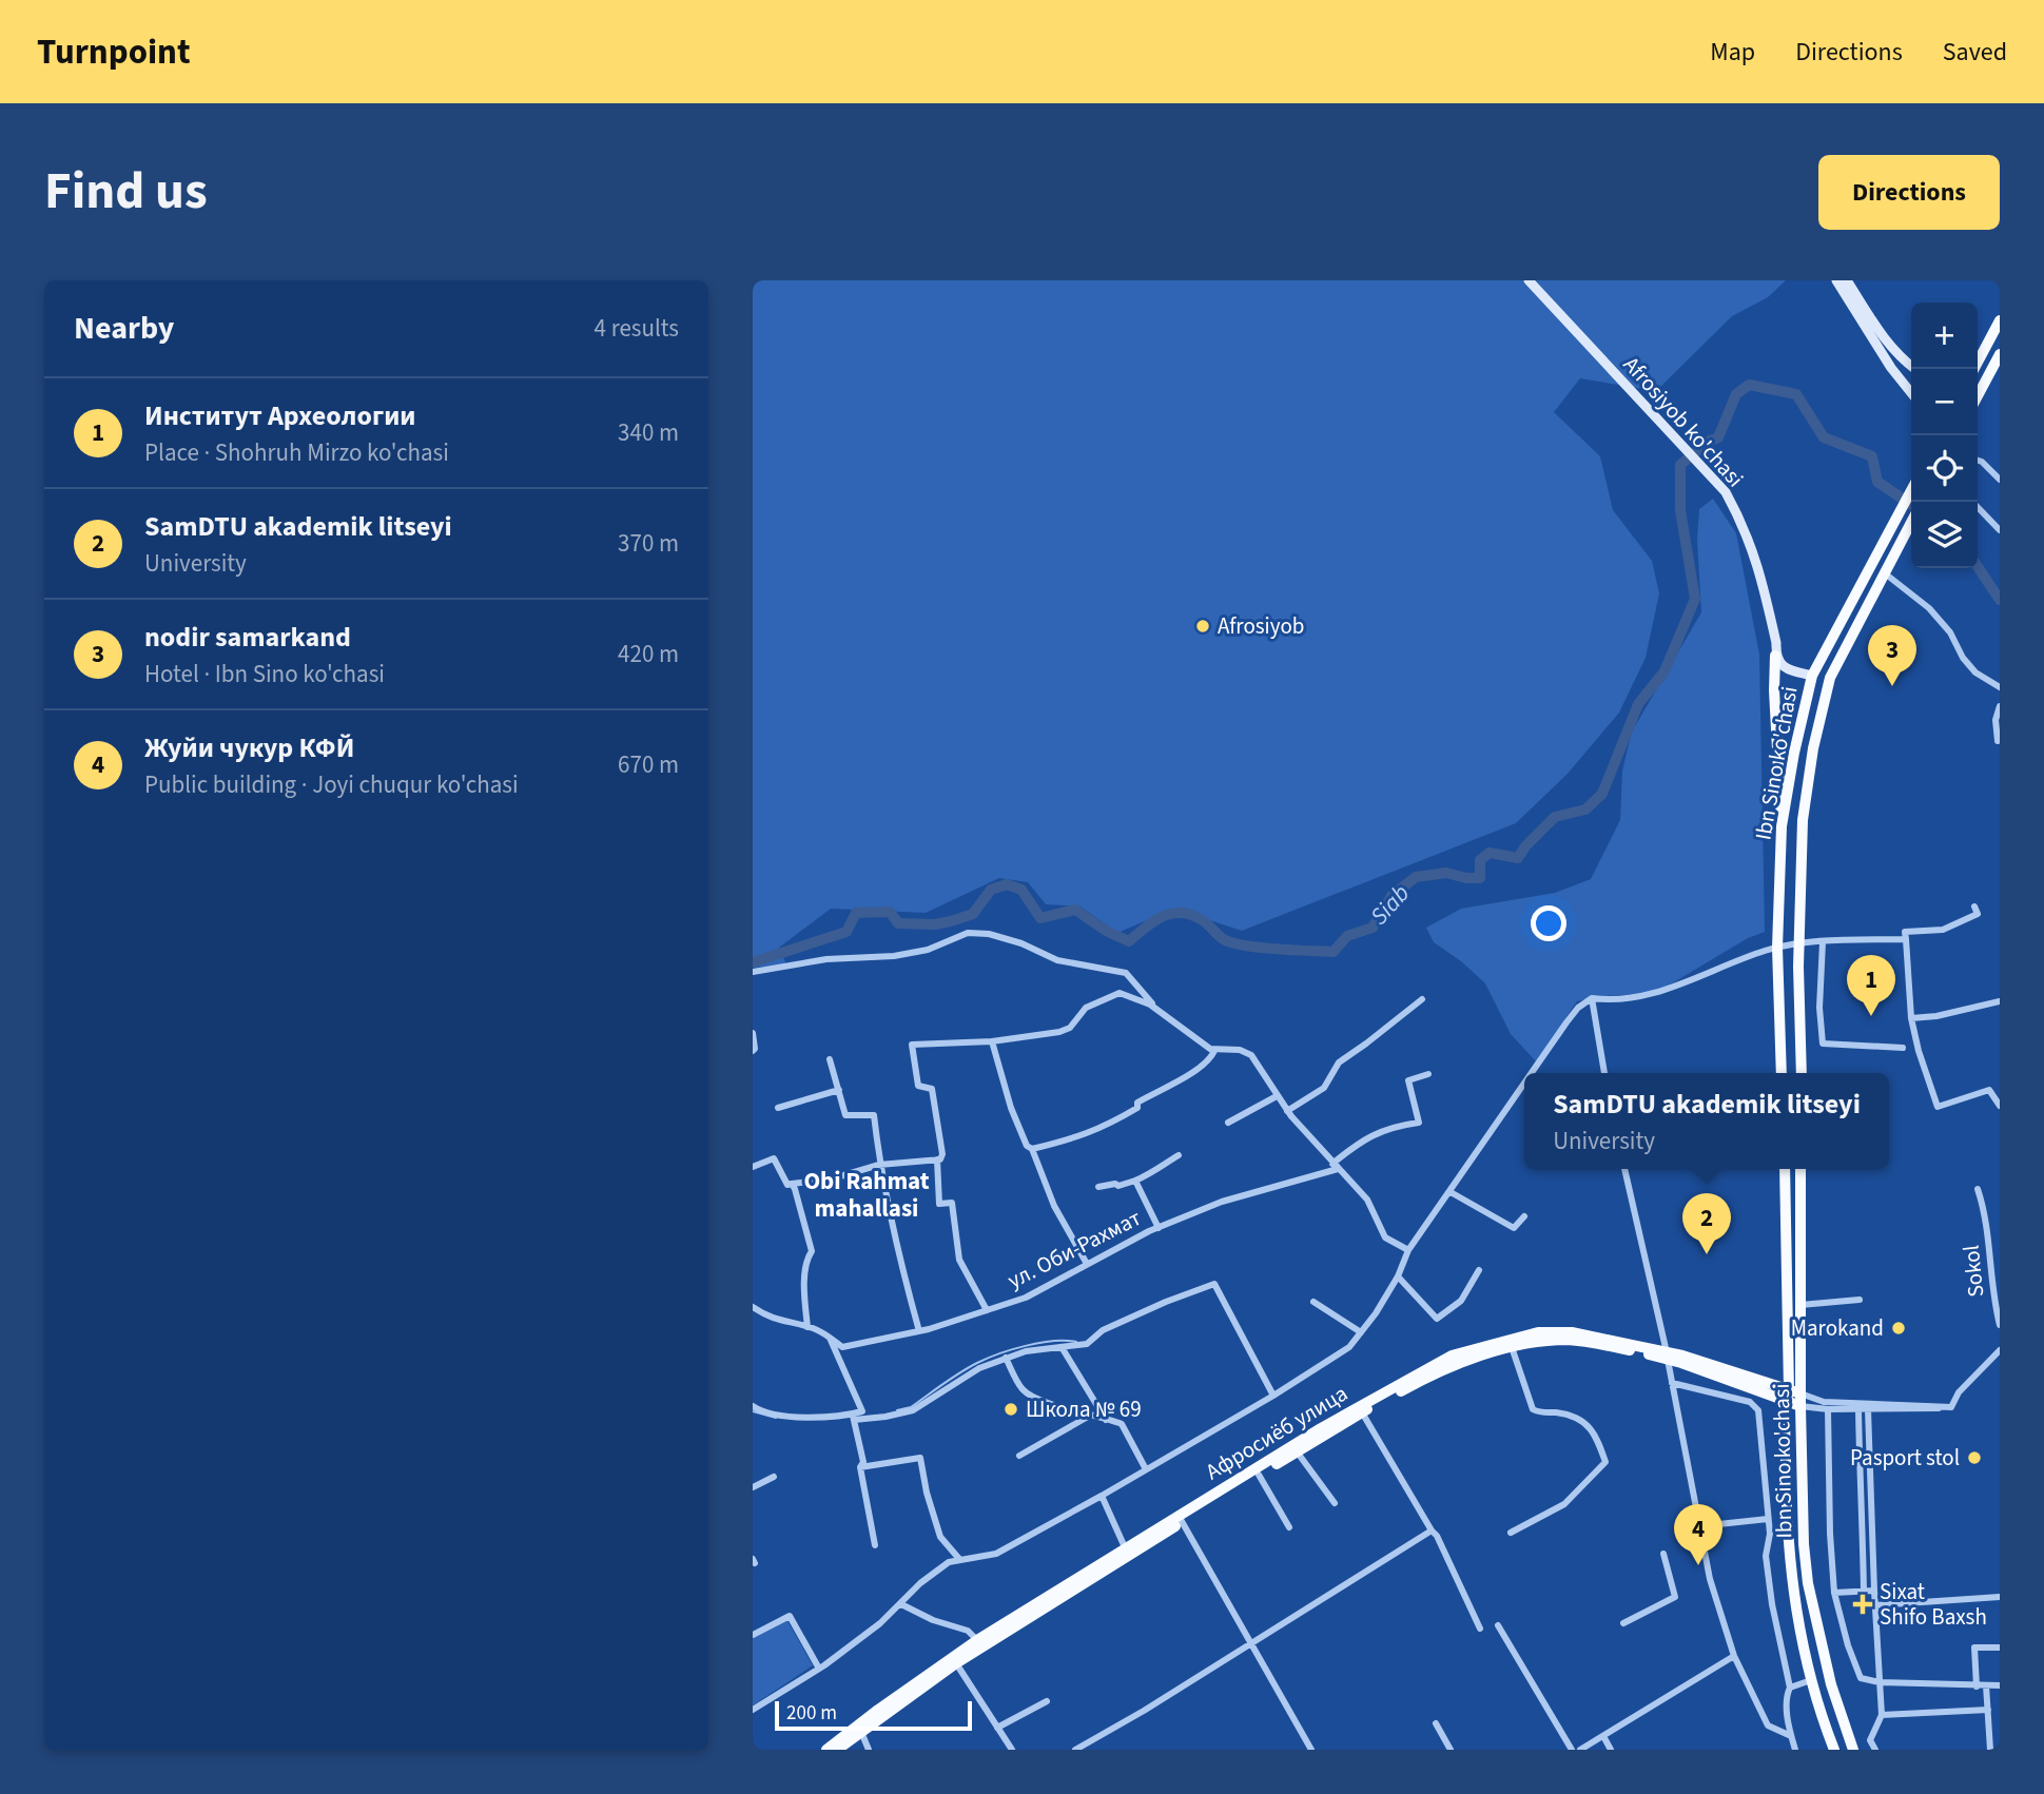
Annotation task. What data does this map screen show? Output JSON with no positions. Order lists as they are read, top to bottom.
{
  "streets": {
    "main road": ["Ibn Sino ko'chasi", "Афросиёб улица"],
    "street": ["Afrosiyob ko'chasi", "ул. Оби-Рахмат", "Sokol"]
  },
  "crossings": [
    ["Ibn Sino ko'chasi", "Афросиёб улица"]
  ],
  "districts": ["Obi Rahmat mahallasi"],
  "water": ["Siab"],
  "places": {
    "other": [
      "Afrosiyob",
      "Marokand",
      "Школа № 69",
      "Pasport stol"
    ],
    "health": ["Sixat Shifo Baxsh"]
  },
  "scale_bar": "200 m",
  "page": {
    "header": "Turnpoint",
    "nav": ["Map", "Directions", "Saved"],
    "title": "Find us",
    "buttons": "Directions",
    "heading": ["Nearby", "4 results"],
    "map_buttons": ["+", "−"],
    "list": [
      {
        "mark": "1",
        "name": "Институт Археологии",
        "note": "Place · Shohruh Mirzo ko'chasi",
        "value": "340 m"
      },
      {
        "mark": "2",
        "name": "SamDTU akademik litseyi",
        "note": "University",
        "value": "370 m"
      },
      {
        "mark": "3",
        "name": "nodir samarkand",
        "note": "Hotel · Ibn Sino ko'chasi",
        "value": "420 m"
      },
      {
        "mark": "4",
        "name": "Жуйи чукур КФЙ",
        "note": "Public building · Joyi chuqur ko'chasi",
        "value": "670 m"
      }
    ],
    "pins": [
      "3",
      "1",
      "2",
      "4"
    ],
    "popup": ["SamDTU akademik litseyi", "University"],
    "scale": "200 m"
  }
}
